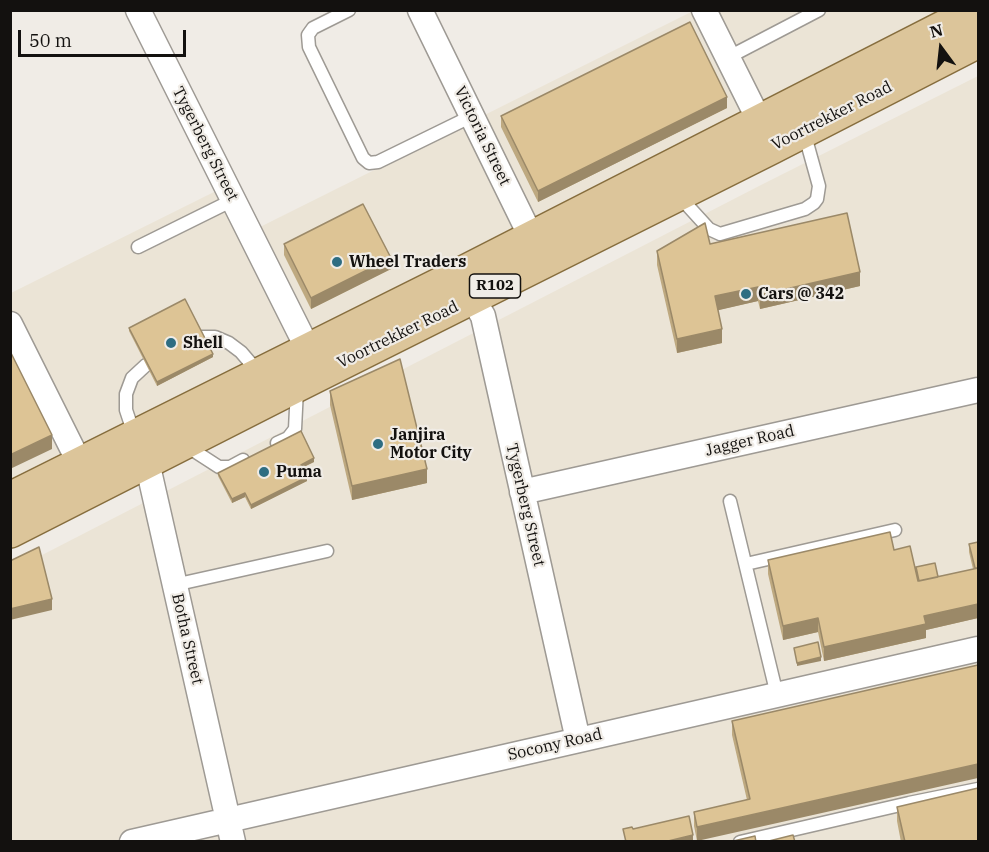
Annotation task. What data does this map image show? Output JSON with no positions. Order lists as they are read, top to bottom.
{
  "streets": {
    "main road": ["Voortrekker Road", "R102"],
    "street": [
      "Victoria Street",
      "Tygerberg Street",
      "Jagger Road",
      "Botha Street",
      "Socony Road"
    ]
  },
  "crossings": [
    ["Voortrekker Road", "Victoria Street"],
    ["Voortrekker Road", "Tygerberg Street"],
    ["Voortrekker Road", "Botha Street"],
    ["Tygerberg Street", "Jagger Road"],
    ["Tygerberg Street", "Socony Road"],
    ["Botha Street", "Socony Road"]
  ],
  "places": [
    "Wheel Traders",
    "Cars @ 342",
    "Shell",
    "Janjira Motor City",
    "Puma"
  ],
  "scale_bar": "50 m",
  "north": "top"
}
